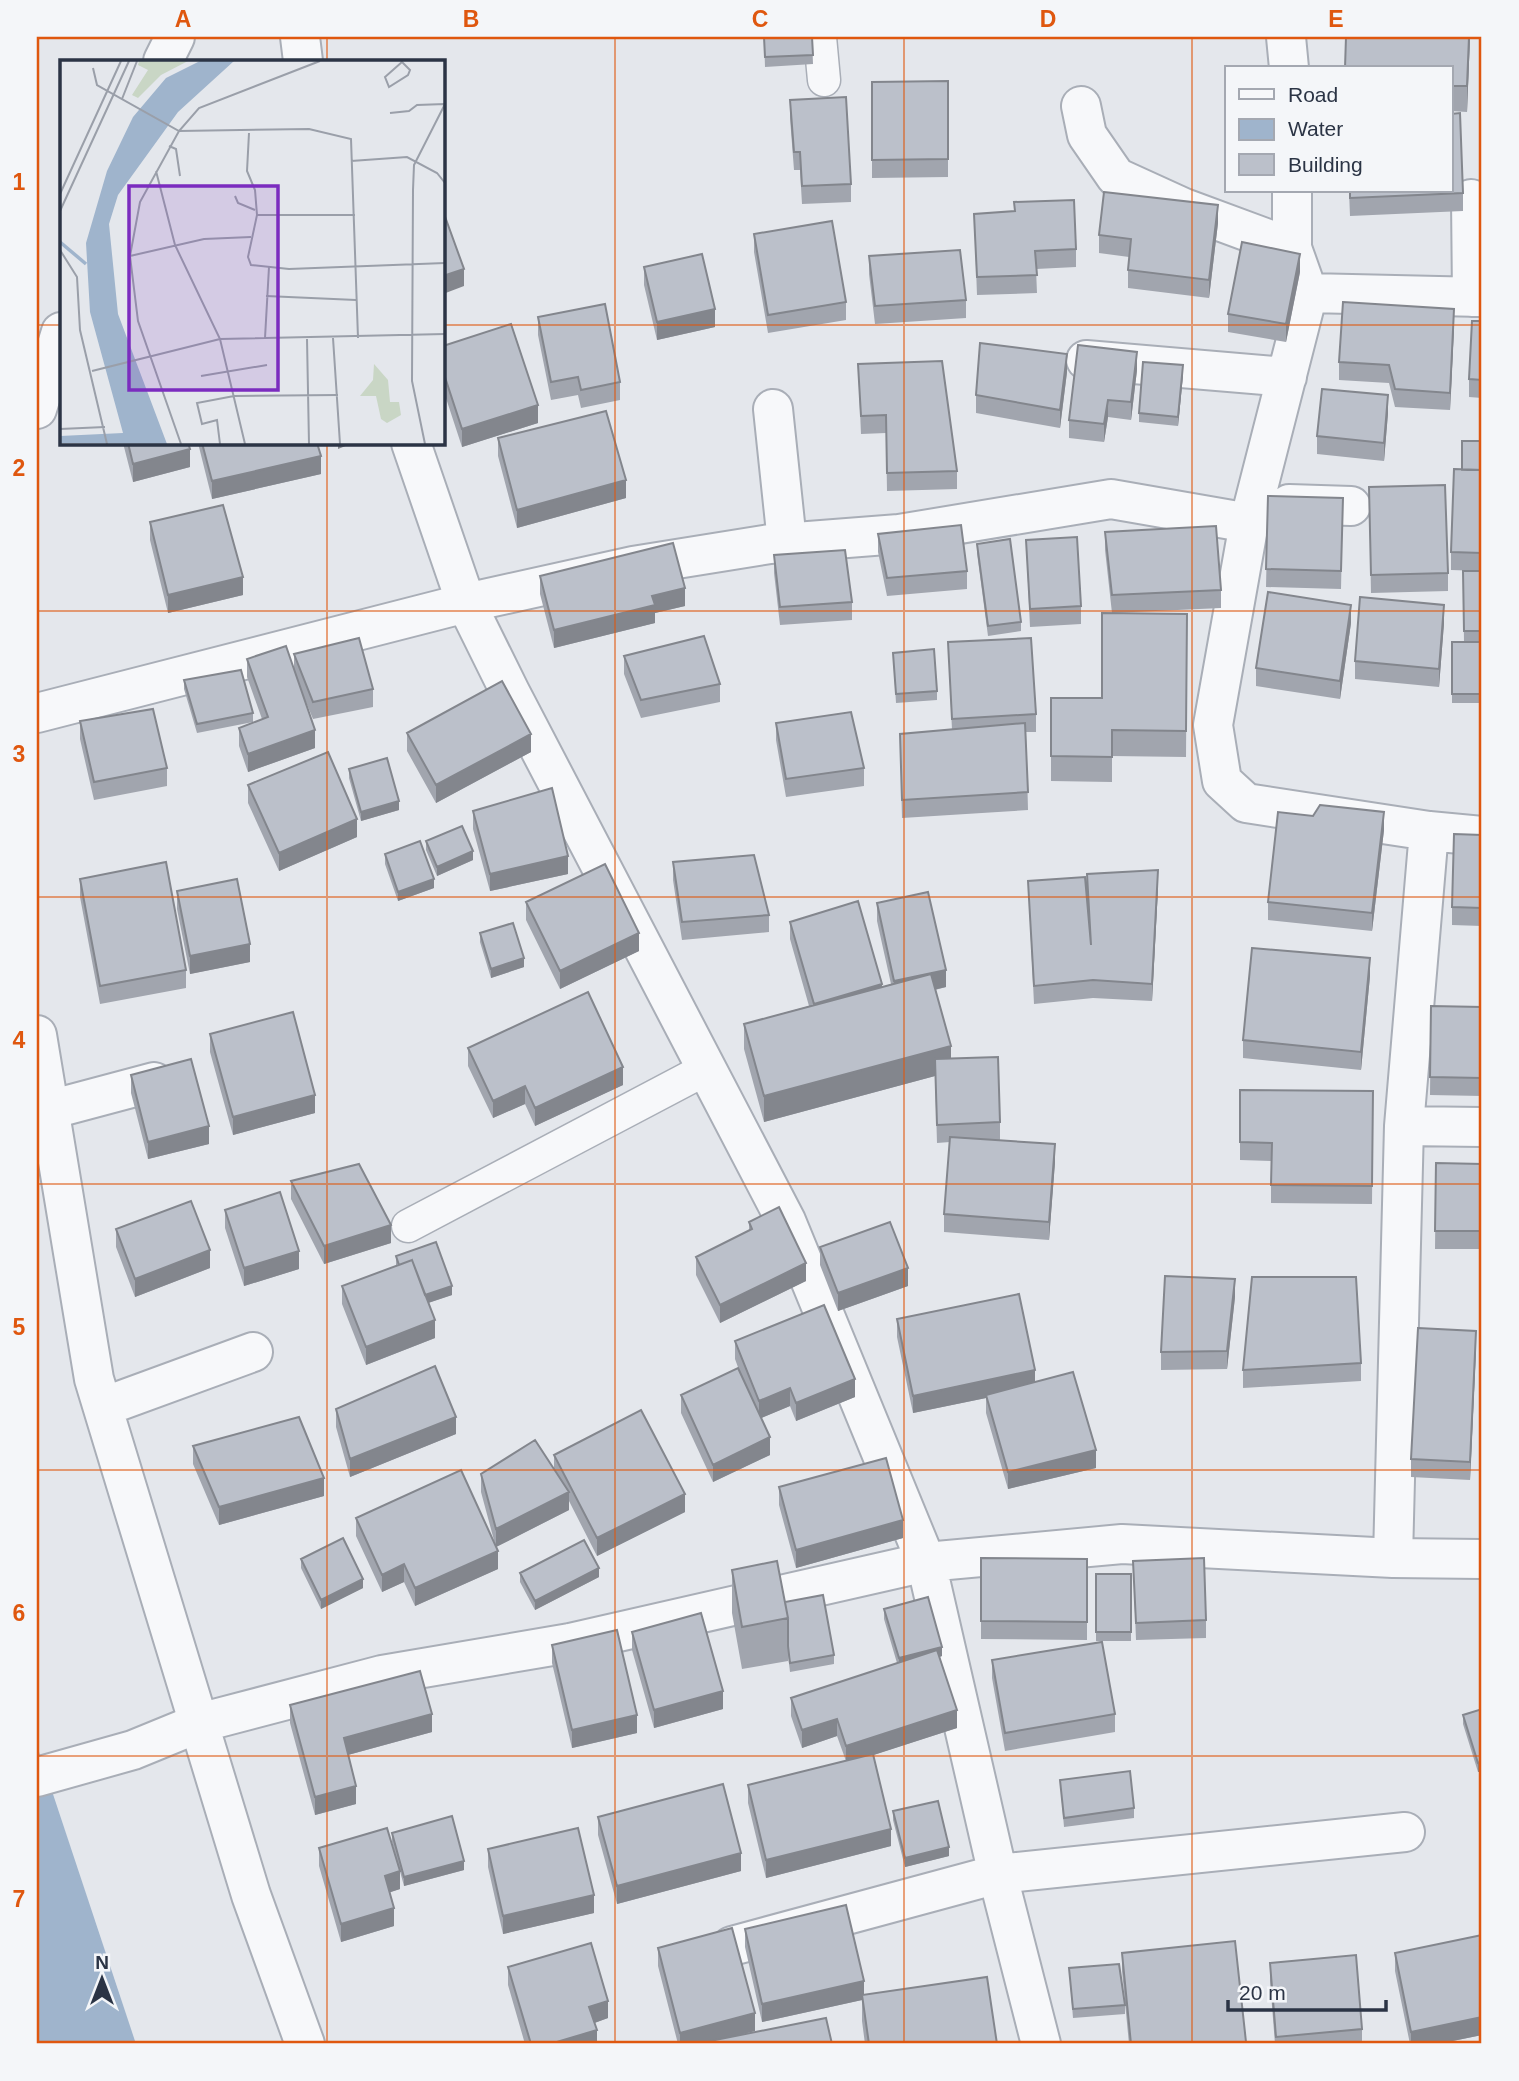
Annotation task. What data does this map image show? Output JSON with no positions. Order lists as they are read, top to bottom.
{
  "legend": ["Road", "Water", "Building"],
  "scale_bar": "20 m",
  "north": "top",
  "grid": {
    "columns": [
      "A",
      "B",
      "C",
      "D",
      "E"
    ],
    "rows": [
      "1",
      "2",
      "3",
      "4",
      "5",
      "6",
      "7"
    ]
  }
}
